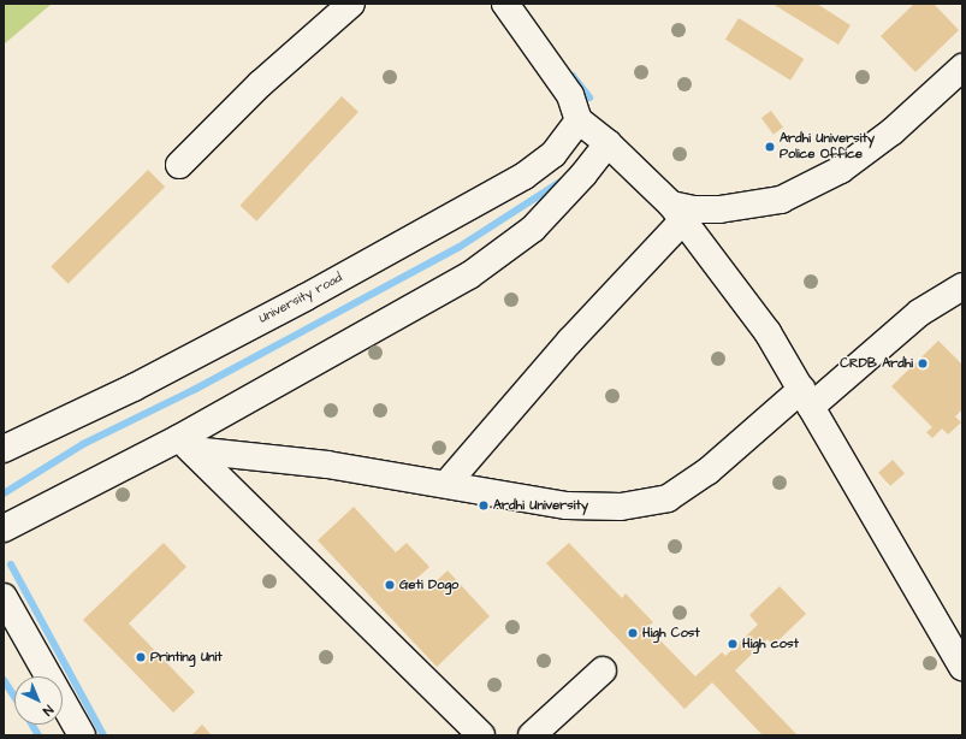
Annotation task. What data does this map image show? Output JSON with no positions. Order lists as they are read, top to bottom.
{
  "streets": {
    "street": ["University road"]
  },
  "places": [
    "Ardhi University Police Office",
    "CRDB Ardhi",
    "Ardhi University",
    "Geti Dogo",
    "High Cost",
    "High cost",
    "Printing Unit"
  ],
  "north": "bottom right"
}
